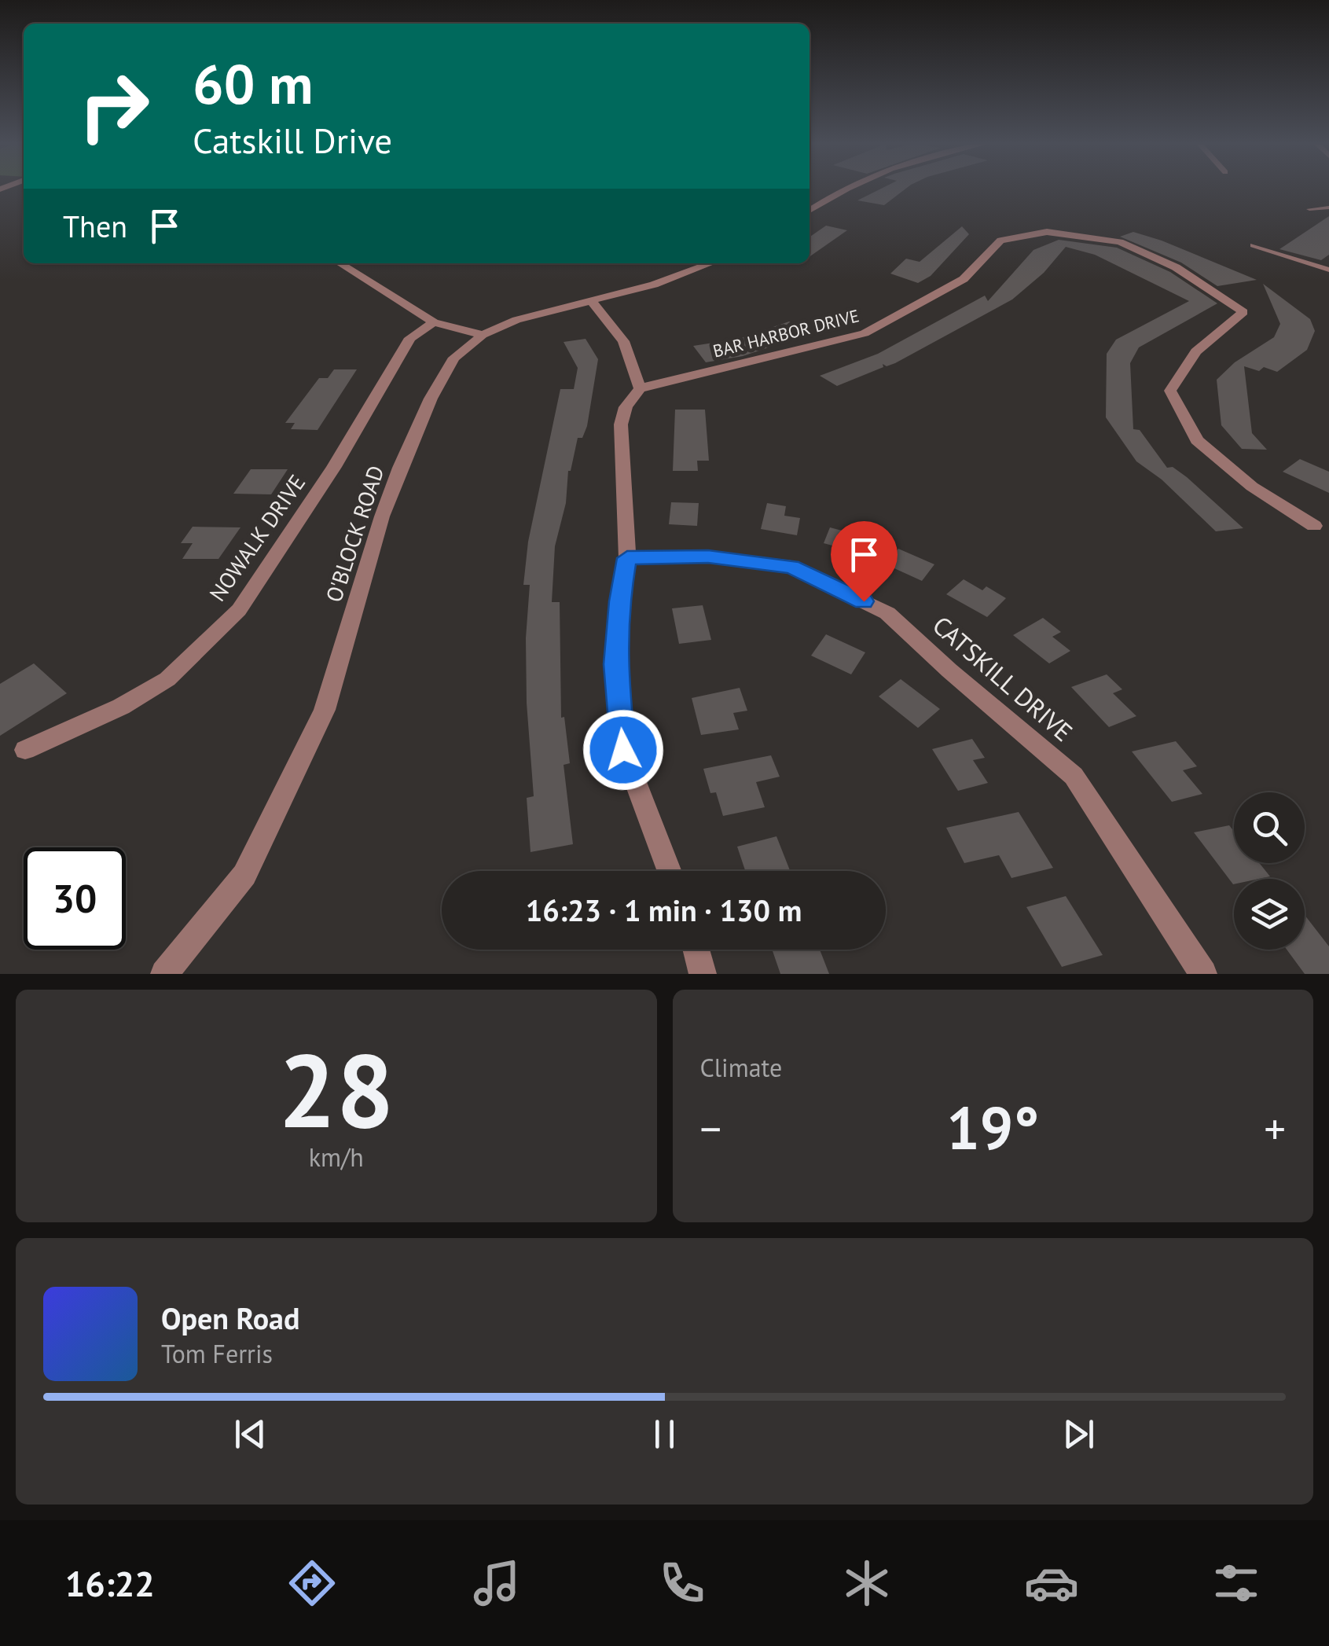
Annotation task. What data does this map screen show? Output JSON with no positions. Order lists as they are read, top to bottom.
{
  "streets": {
    "street": [
      "BAR HARBOR DRIVE",
      "O'BLOCK ROAD",
      "NOWALK DRIVE",
      "CATSKILL DRIVE"
    ]
  },
  "page": {
    "turn": ["60 m", "Catskill Drive"],
    "then": "Then",
    "limit": "30",
    "trip": "16:23 · 1 min · 130 m",
    "tile": [
      ["28", "km/h"],
      "Climate"
    ],
    "heat": ["−", "19°", "+"],
    "song": ["Open Road", "Tom Ferris"],
    "tabs": "16:22"
  }
}
